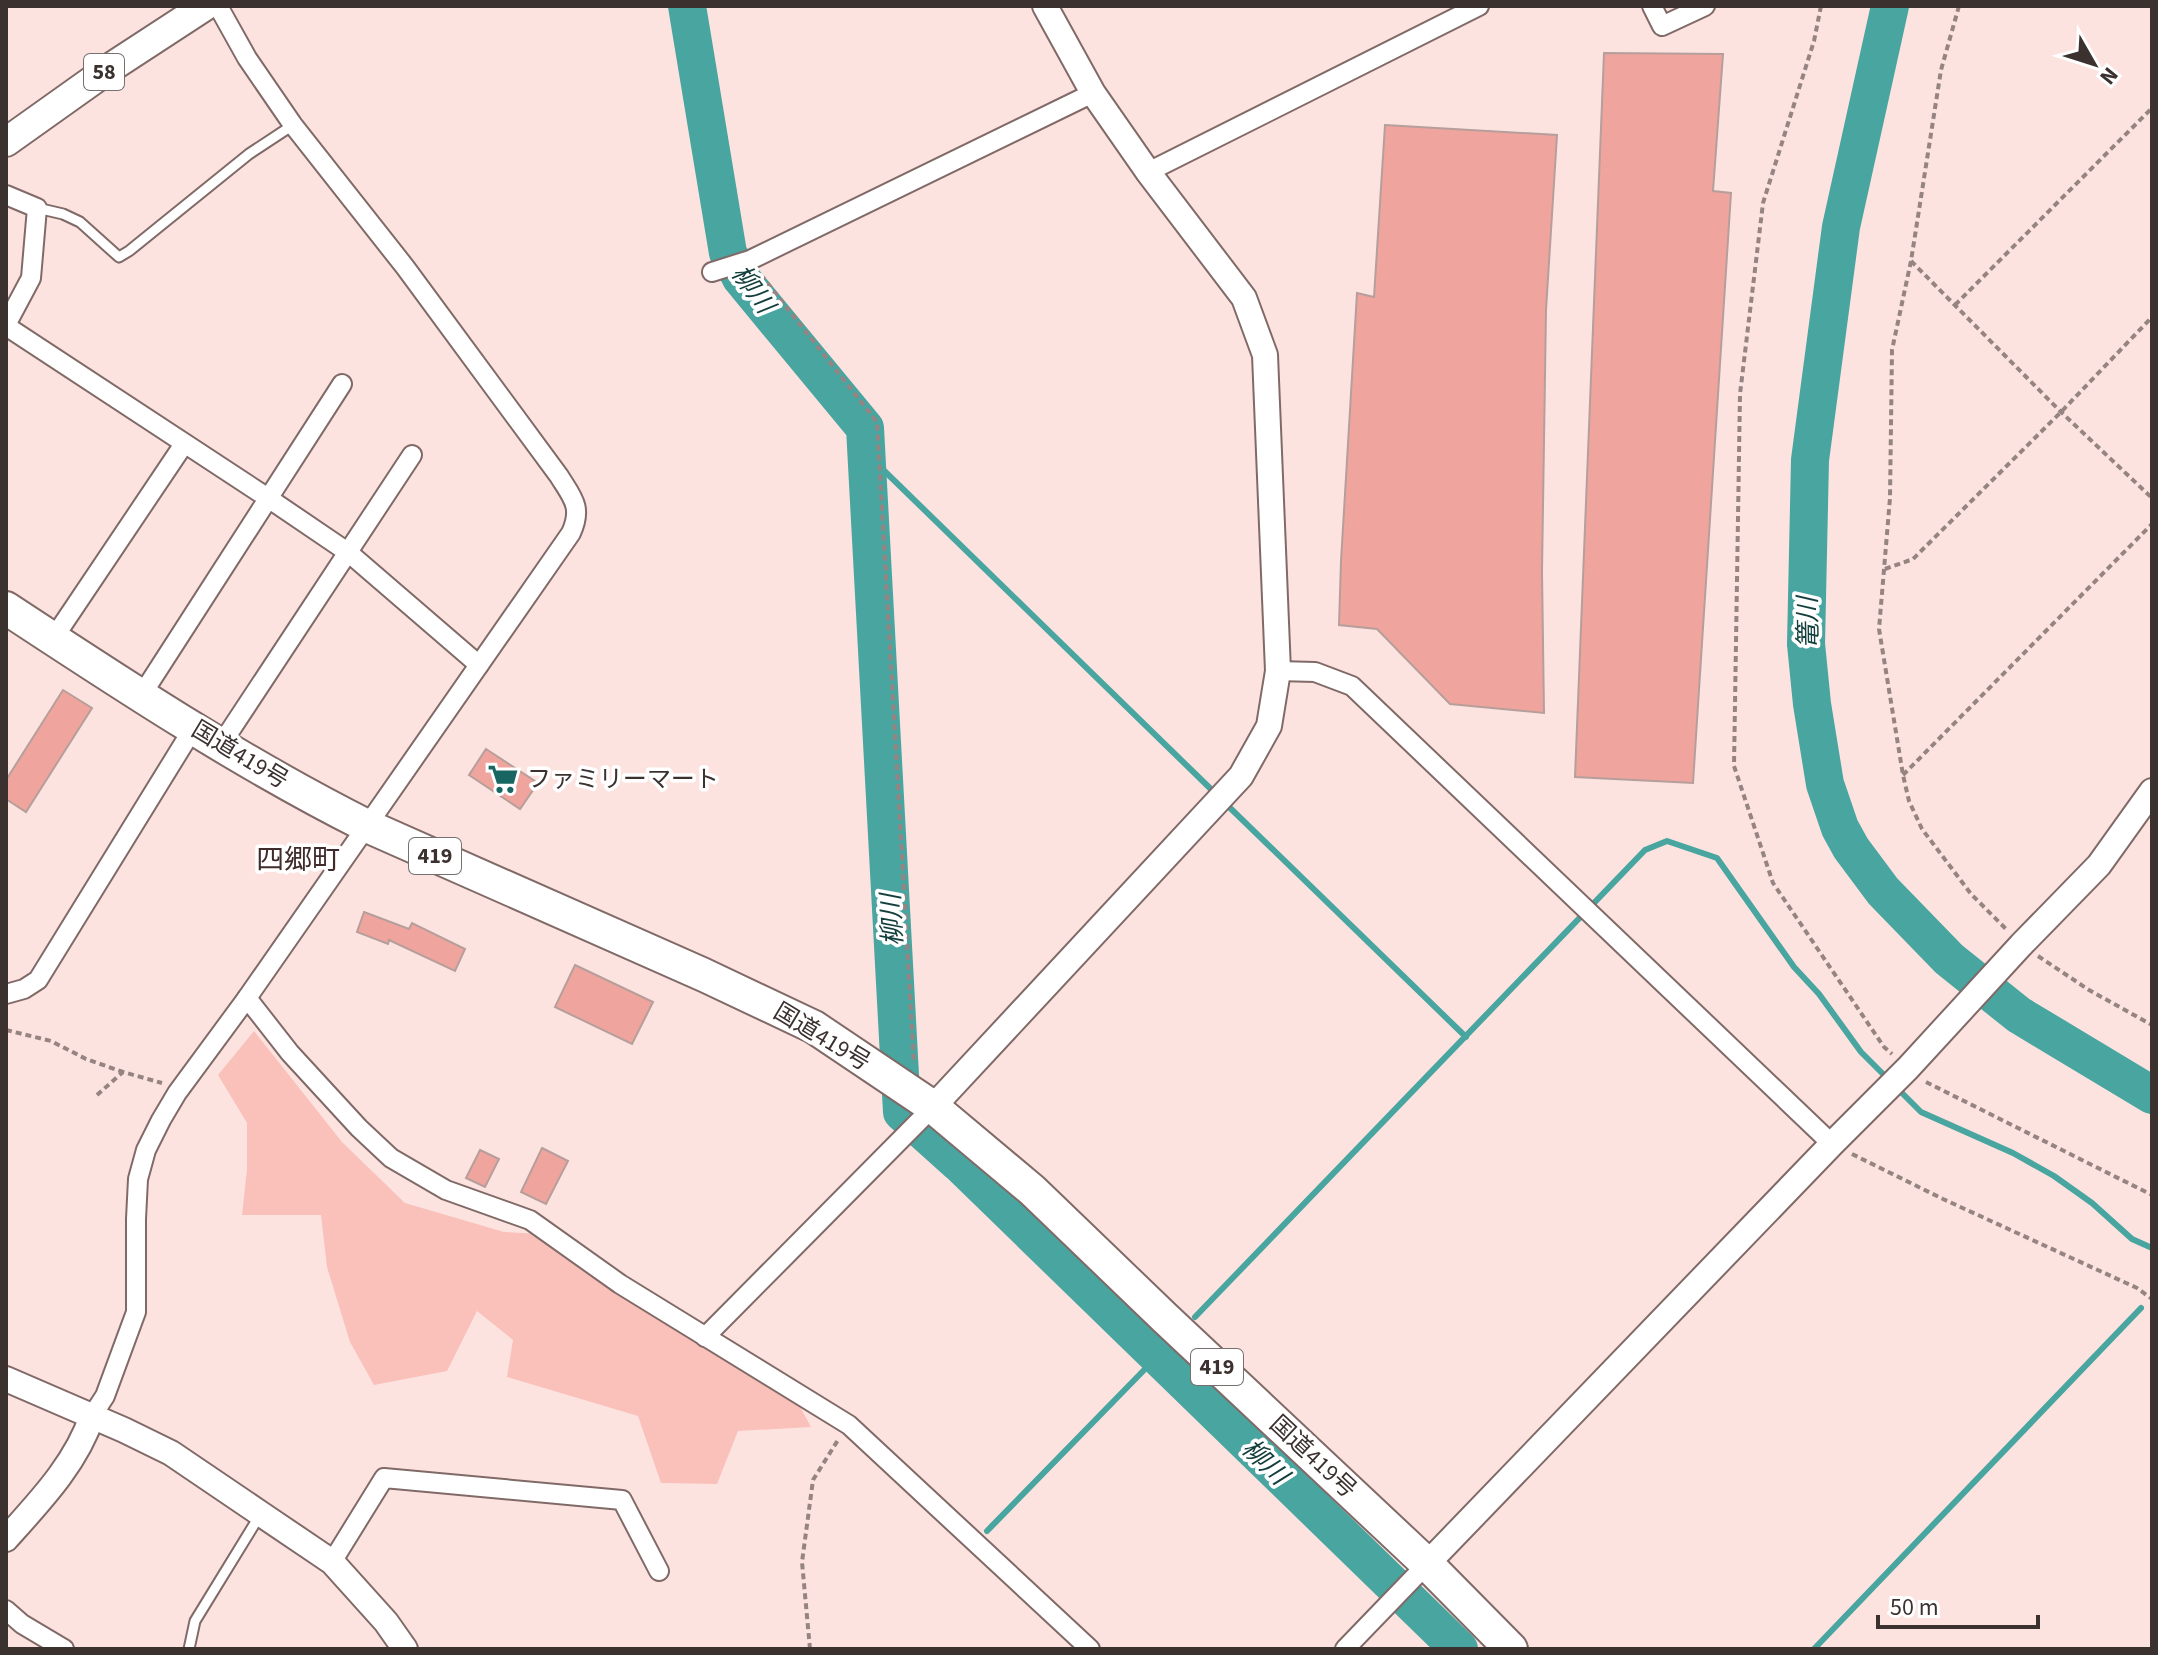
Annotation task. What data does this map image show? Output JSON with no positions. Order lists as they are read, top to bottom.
{
  "streets": {
    "highway": ["国道419号", "419"],
    "main road": ["58"]
  },
  "districts": ["四郷町"],
  "water": ["柳川", "篭川"],
  "places": {
    "supermarket": ["ファミリーマート"]
  },
  "scale_bar": "50 m",
  "north": "bottom right"
}
